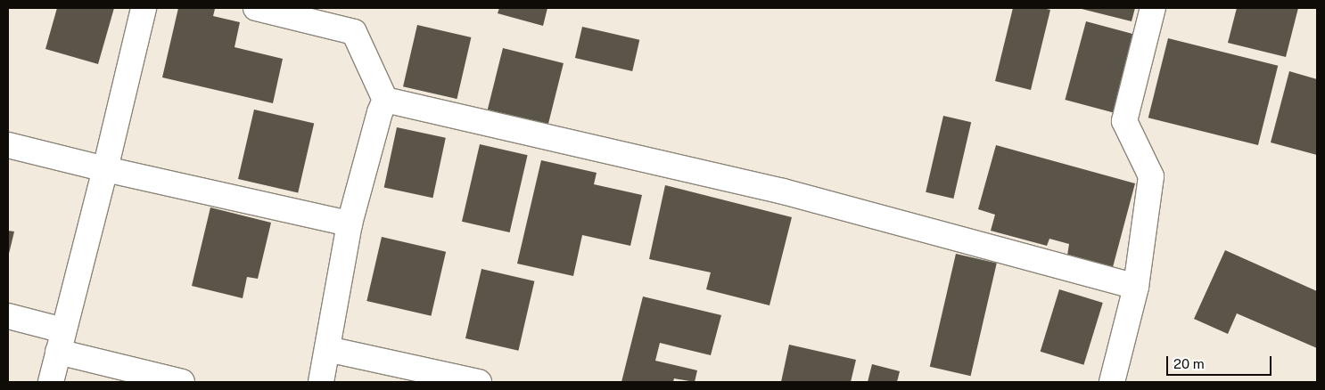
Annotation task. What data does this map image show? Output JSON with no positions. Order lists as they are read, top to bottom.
{
  "scale_bar": "20 m"
}
